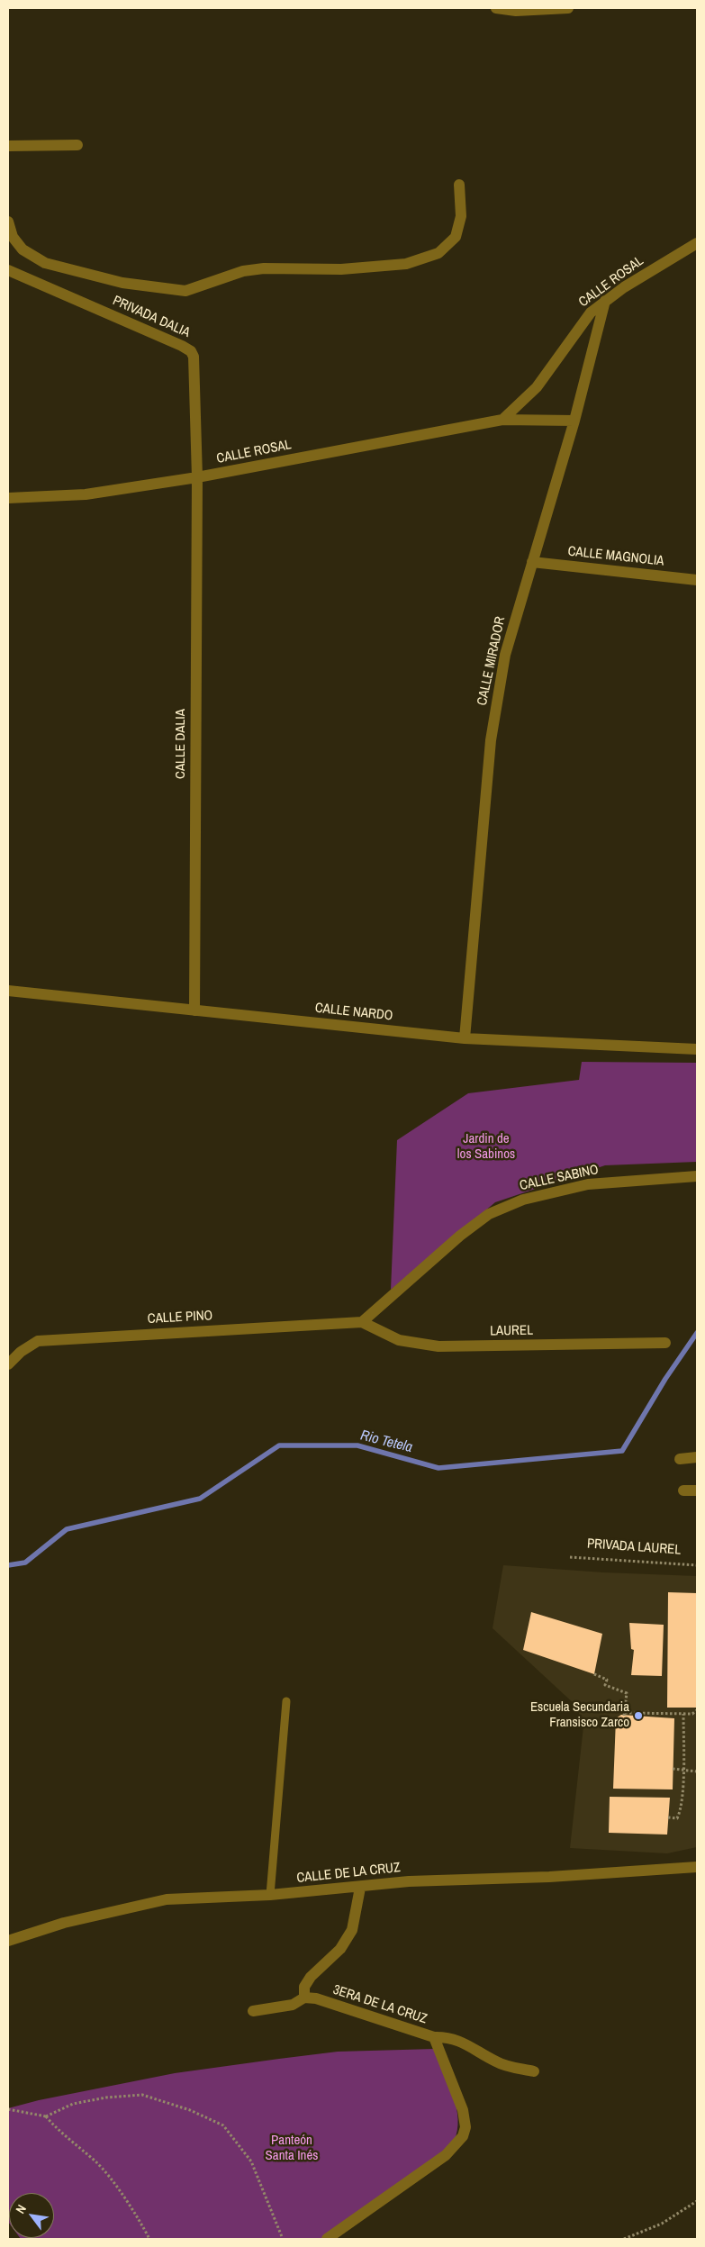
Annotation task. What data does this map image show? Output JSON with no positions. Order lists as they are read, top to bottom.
{
  "streets": {
    "street": [
      "CALLE ROSAL",
      "PRIVADA DALIA",
      "CALLE MAGNOLIA",
      "CALLE MIRADOR",
      "CALLE DALIA",
      "CALLE NARDO",
      "CALLE SABINO",
      "CALLE PINO",
      "LAUREL",
      "CALLE DE LA CRUZ",
      "3ERA DE LA CRUZ"
    ],
    "path": ["PRIVADA LAUREL"]
  },
  "crossings": [
    ["CALLE ROSAL", "PRIVADA DALIA"],
    ["CALLE ROSAL", "CALLE MIRADOR"],
    ["CALLE ROSAL", "CALLE DALIA"],
    ["PRIVADA DALIA", "CALLE DALIA"],
    ["CALLE MAGNOLIA", "CALLE MIRADOR"],
    ["CALLE MIRADOR", "CALLE NARDO"],
    ["CALLE DALIA", "CALLE NARDO"],
    ["CALLE SABINO", "CALLE PINO"],
    ["CALLE SABINO", "LAUREL"],
    ["CALLE PINO", "LAUREL"],
    ["CALLE DE LA CRUZ", "3ERA DE LA CRUZ"]
  ],
  "water": ["Rio Tetela"],
  "parks": ["Jardin de los Sabinos", "Panteón Santa Inés"],
  "places": ["Escuela Secundaria Fransisco Zarco"],
  "north": "top left"
}
